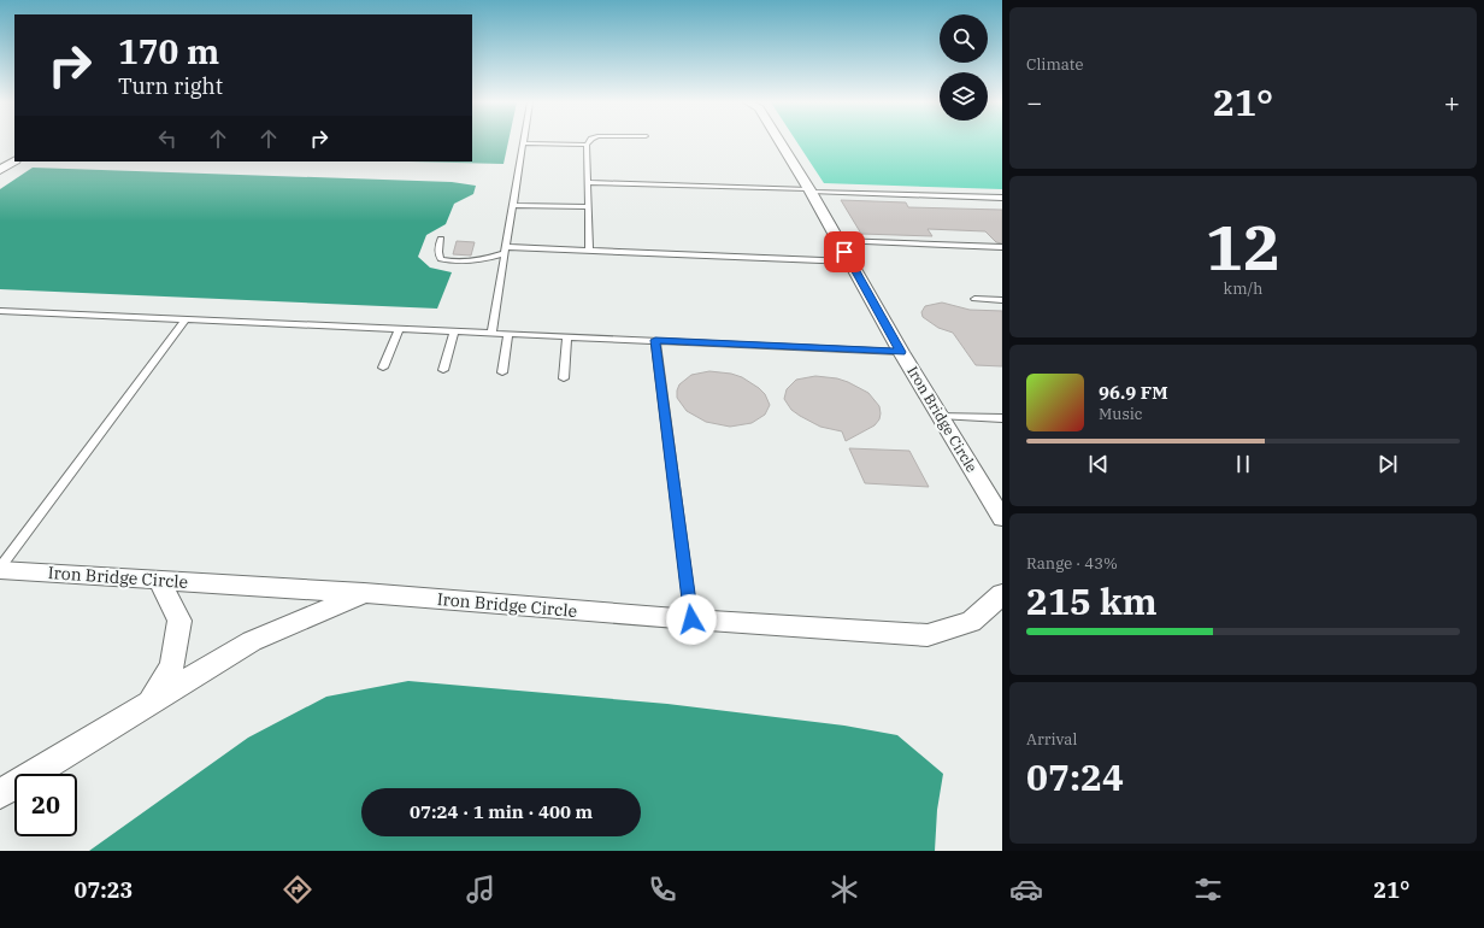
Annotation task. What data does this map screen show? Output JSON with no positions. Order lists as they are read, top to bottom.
{
  "streets": {
    "street": ["Iron Bridge Circle"]
  },
  "page": {
    "tile": [
      "Climate",
      ["12", "km/h"],
      ["Range · 43%", "215 km"],
      ["Arrival", "07:24"]
    ],
    "turn": ["170 m", "Turn right"],
    "heat": ["−", "21°", "+"],
    "song": ["96.9 FM", "Music"],
    "limit": "20",
    "trip": "07:24 · 1 min · 400 m",
    "tabs": ["07:23", "21°"]
  }
}
